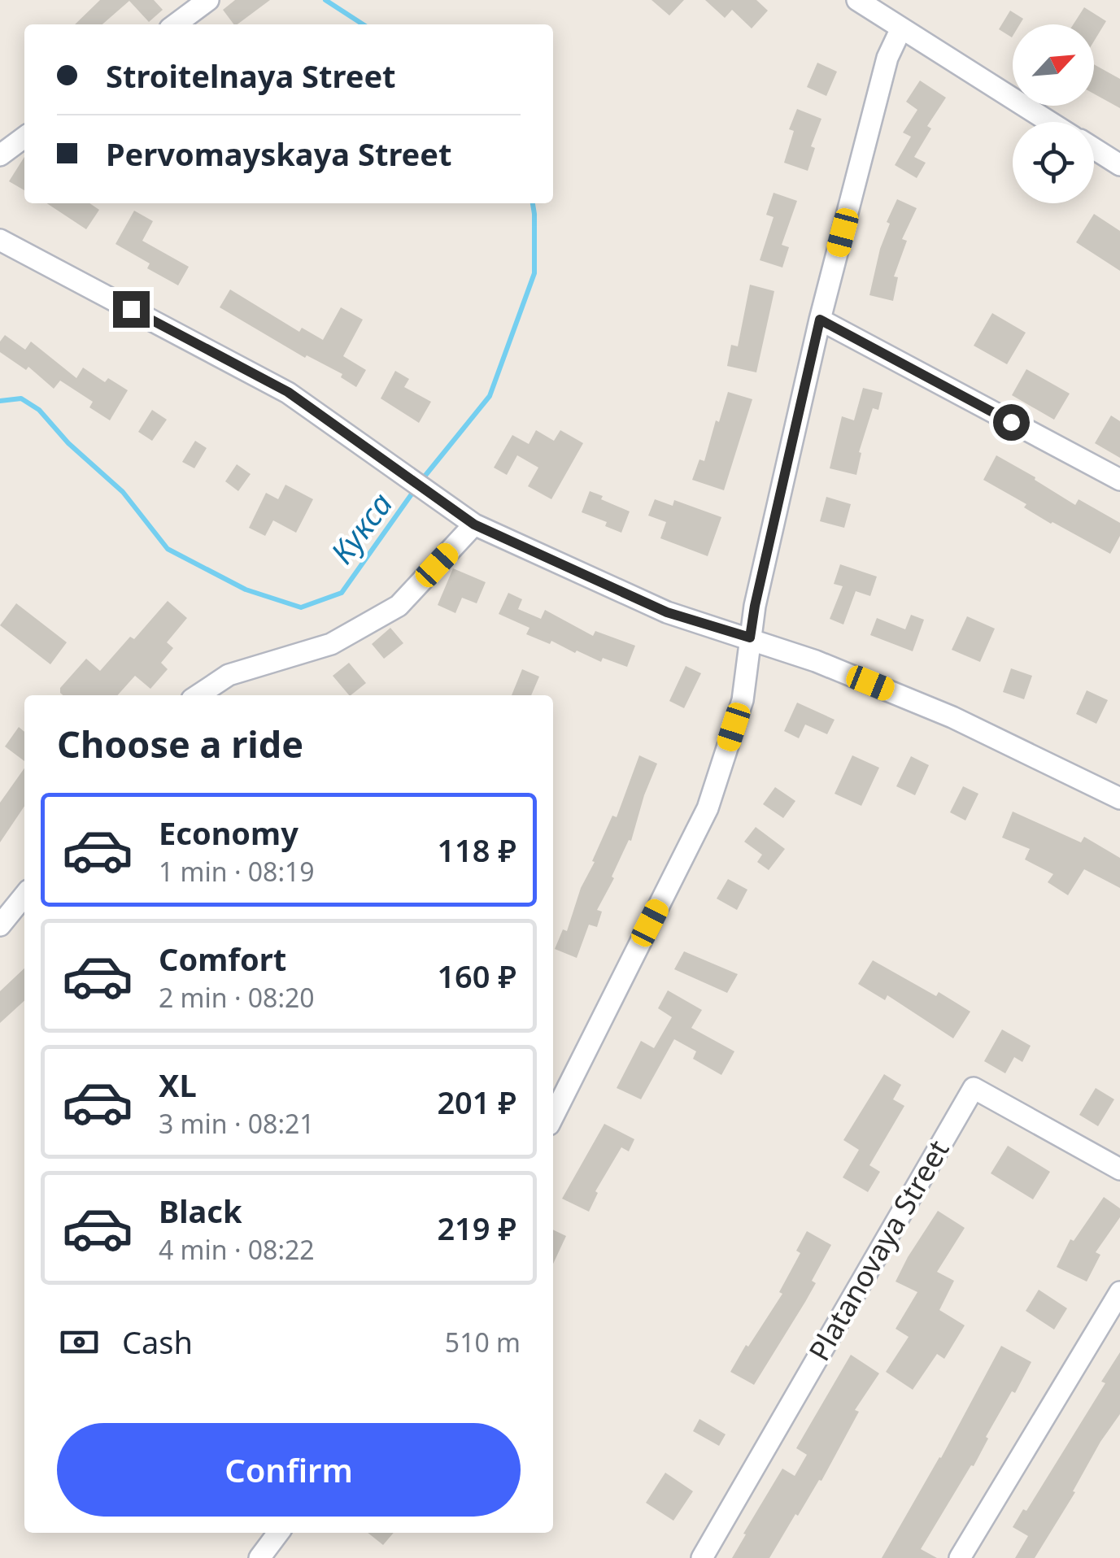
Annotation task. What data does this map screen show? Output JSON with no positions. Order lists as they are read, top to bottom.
{
  "streets": {
    "street": ["Platanovaya Street"]
  },
  "water": ["Кукса"],
  "north": "top right",
  "page": {
    "banner": ["Stroitelnaya Street", "Pervomayskaya Street"],
    "heading": "Choose a ride",
    "list": [
      {
        "name": "Economy",
        "note": "1 min · 08:19",
        "value": "118 ₽"
      },
      {
        "name": "Comfort",
        "note": "2 min · 08:20",
        "value": "160 ₽"
      },
      {
        "name": "XL",
        "note": "3 min · 08:21",
        "value": "201 ₽"
      },
      {
        "name": "Black",
        "note": "4 min · 08:22",
        "value": "219 ₽"
      }
    ],
    "pay": ["Cash", "510 m"],
    "buttons": "Confirm"
  }
}
